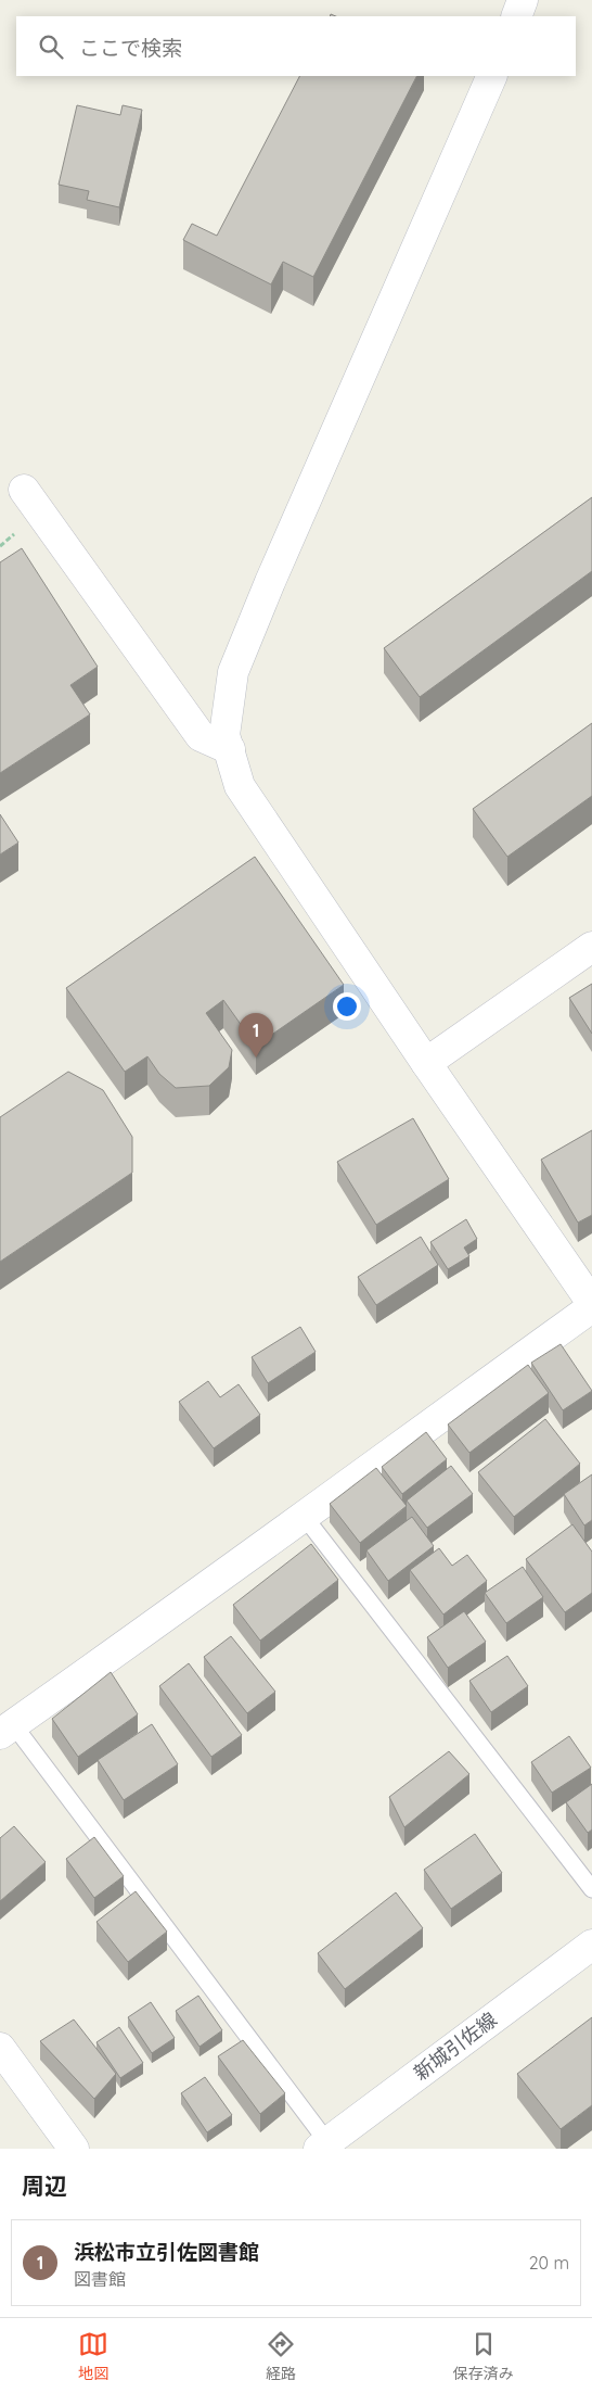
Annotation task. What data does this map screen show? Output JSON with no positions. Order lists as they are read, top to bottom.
{
  "streets": {
    "street": ["新城引佐線"]
  },
  "page": {
    "search": "ここで検索",
    "pins": "1",
    "heading": "周辺",
    "list": [
      {
        "mark": "1",
        "name": "浜松市立引佐図書館",
        "note": "図書館",
        "value": "20 m"
      }
    ],
    "nav": ["地図", "経路", "保存済み"]
  }
}
